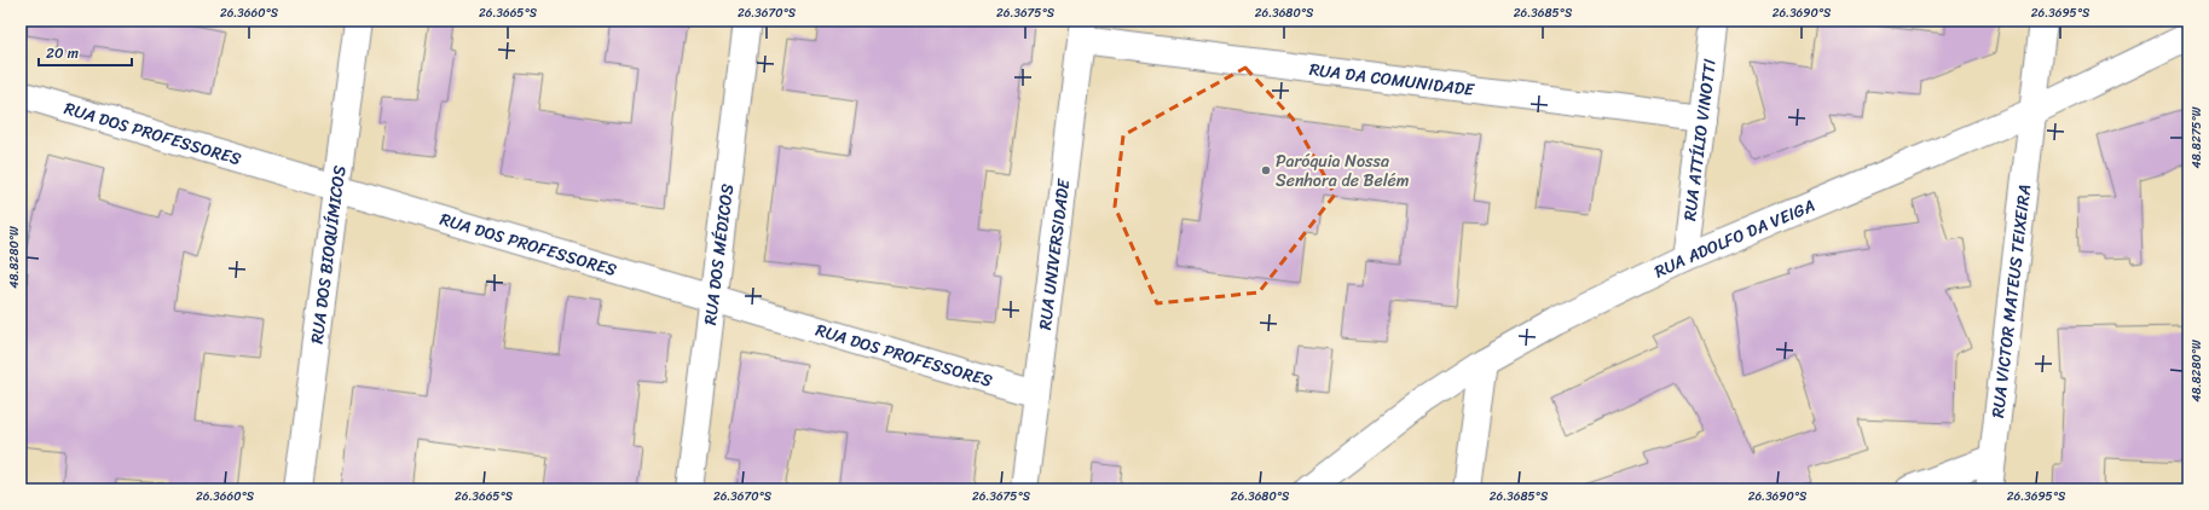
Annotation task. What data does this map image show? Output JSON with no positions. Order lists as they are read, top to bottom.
{
  "streets": {
    "street": [
      "RUA DA COMUNIDADE",
      "RUA DOS PROFESSORES",
      "RUA ATTÍLIO VINOTTI",
      "RUA ADOLFO DA VEIGA",
      "RUA DOS BIOQUÍMICOS",
      "RUA DOS MÉDICOS",
      "RUA UNIVERSIDADE",
      "RUA VICTOR MATEUS TEIXEIRA"
    ]
  },
  "crossings": [
    ["RUA DA COMUNIDADE", "RUA ATTÍLIO VINOTTI"],
    ["RUA DA COMUNIDADE", "RUA UNIVERSIDADE"],
    ["RUA DOS PROFESSORES", "RUA DOS BIOQUÍMICOS"],
    ["RUA DOS PROFESSORES", "RUA DOS MÉDICOS"],
    ["RUA DOS PROFESSORES", "RUA UNIVERSIDADE"],
    ["RUA ATTÍLIO VINOTTI", "RUA ADOLFO DA VEIGA"],
    ["RUA ADOLFO DA VEIGA", "RUA VICTOR MATEUS TEIXEIRA"]
  ],
  "places": ["Paróquia Nossa Senhora de Belém"],
  "scale_bar": "20 m",
  "coordinates": [
    "26.3660°S",
    "26.3665°S",
    "26.3670°S",
    "26.3675°S",
    "26.3680°S",
    "26.3685°S",
    "26.3690°S",
    "26.3695°S",
    "48.8275°W",
    "48.8280°W"
  ]
}
